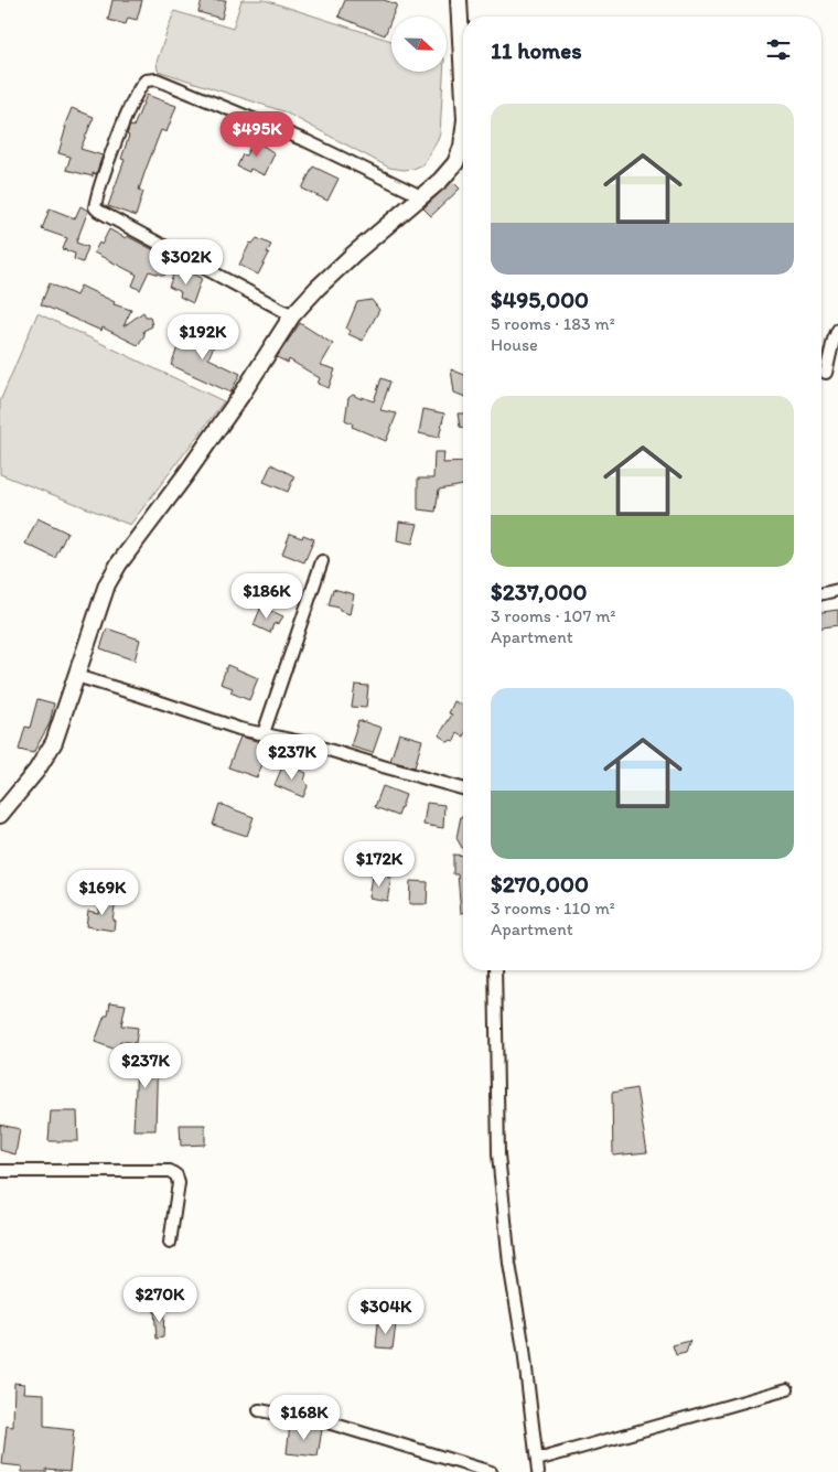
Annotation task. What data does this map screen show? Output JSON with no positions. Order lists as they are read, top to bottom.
{
  "north": "right",
  "page": {
    "heading": "11 homes",
    "list": [
      {
        "name": "$495,000",
        "note": "5 rooms · 183 m² · House"
      },
      {
        "name": "$237,000",
        "note": "3 rooms · 107 m² · Apartment"
      },
      {
        "name": "$270,000",
        "note": "3 rooms · 110 m² · Apartment"
      }
    ],
    "price": [
      "$495K",
      "$302K",
      "$192K",
      "$186K",
      "$237K",
      "$172K",
      "$169K",
      "$237K",
      "$270K",
      "$304K",
      "$168K"
    ]
  }
}
